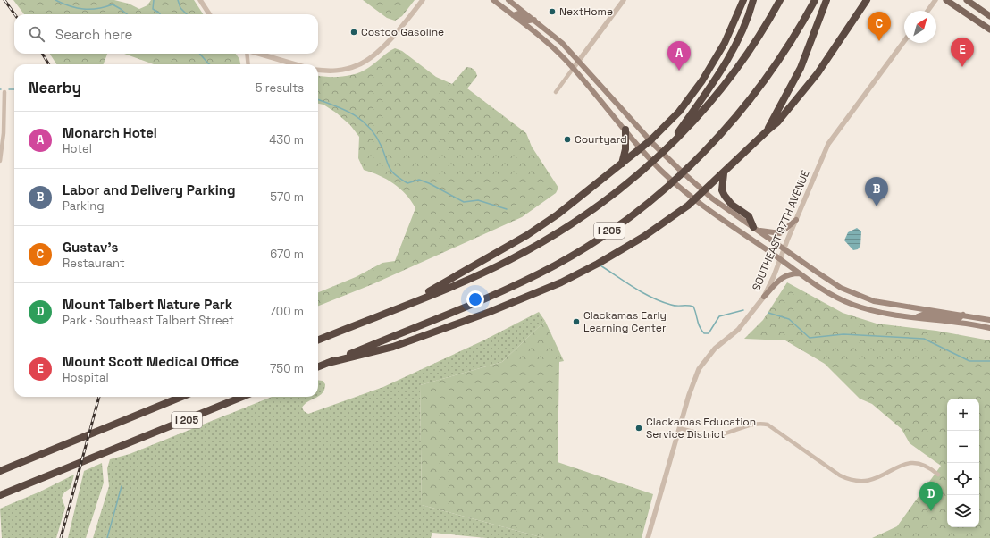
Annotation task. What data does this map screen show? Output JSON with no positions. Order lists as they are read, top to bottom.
{
  "streets": {
    "highway": ["I 205"],
    "street": ["SOUTHEAST 97TH AVENUE"]
  },
  "places": [
    "NextHome",
    "Costco Gasoline",
    "Courtyard",
    "Clackamas Early Learning Center",
    "Clackamas Education Service District"
  ],
  "north": "top right",
  "page": {
    "pins": [
      "C",
      "E",
      "A",
      "B",
      "D"
    ],
    "search": "Search here",
    "heading": ["Nearby", "5 results"],
    "list": [
      {
        "mark": "A",
        "name": "Monarch Hotel",
        "note": "Hotel",
        "value": "430 m"
      },
      {
        "mark": "B",
        "name": "Labor and Delivery Parking",
        "note": "Parking",
        "value": "570 m"
      },
      {
        "mark": "C",
        "name": "Gustav's",
        "note": "Restaurant",
        "value": "670 m"
      },
      {
        "mark": "D",
        "name": "Mount Talbert Nature Park",
        "note": "Park · Southeast Talbert Street",
        "value": "700 m"
      },
      {
        "mark": "E",
        "name": "Mount Scott Medical Office",
        "note": "Hospital",
        "value": "750 m"
      }
    ],
    "map_buttons": ["+", "−"]
  }
}
